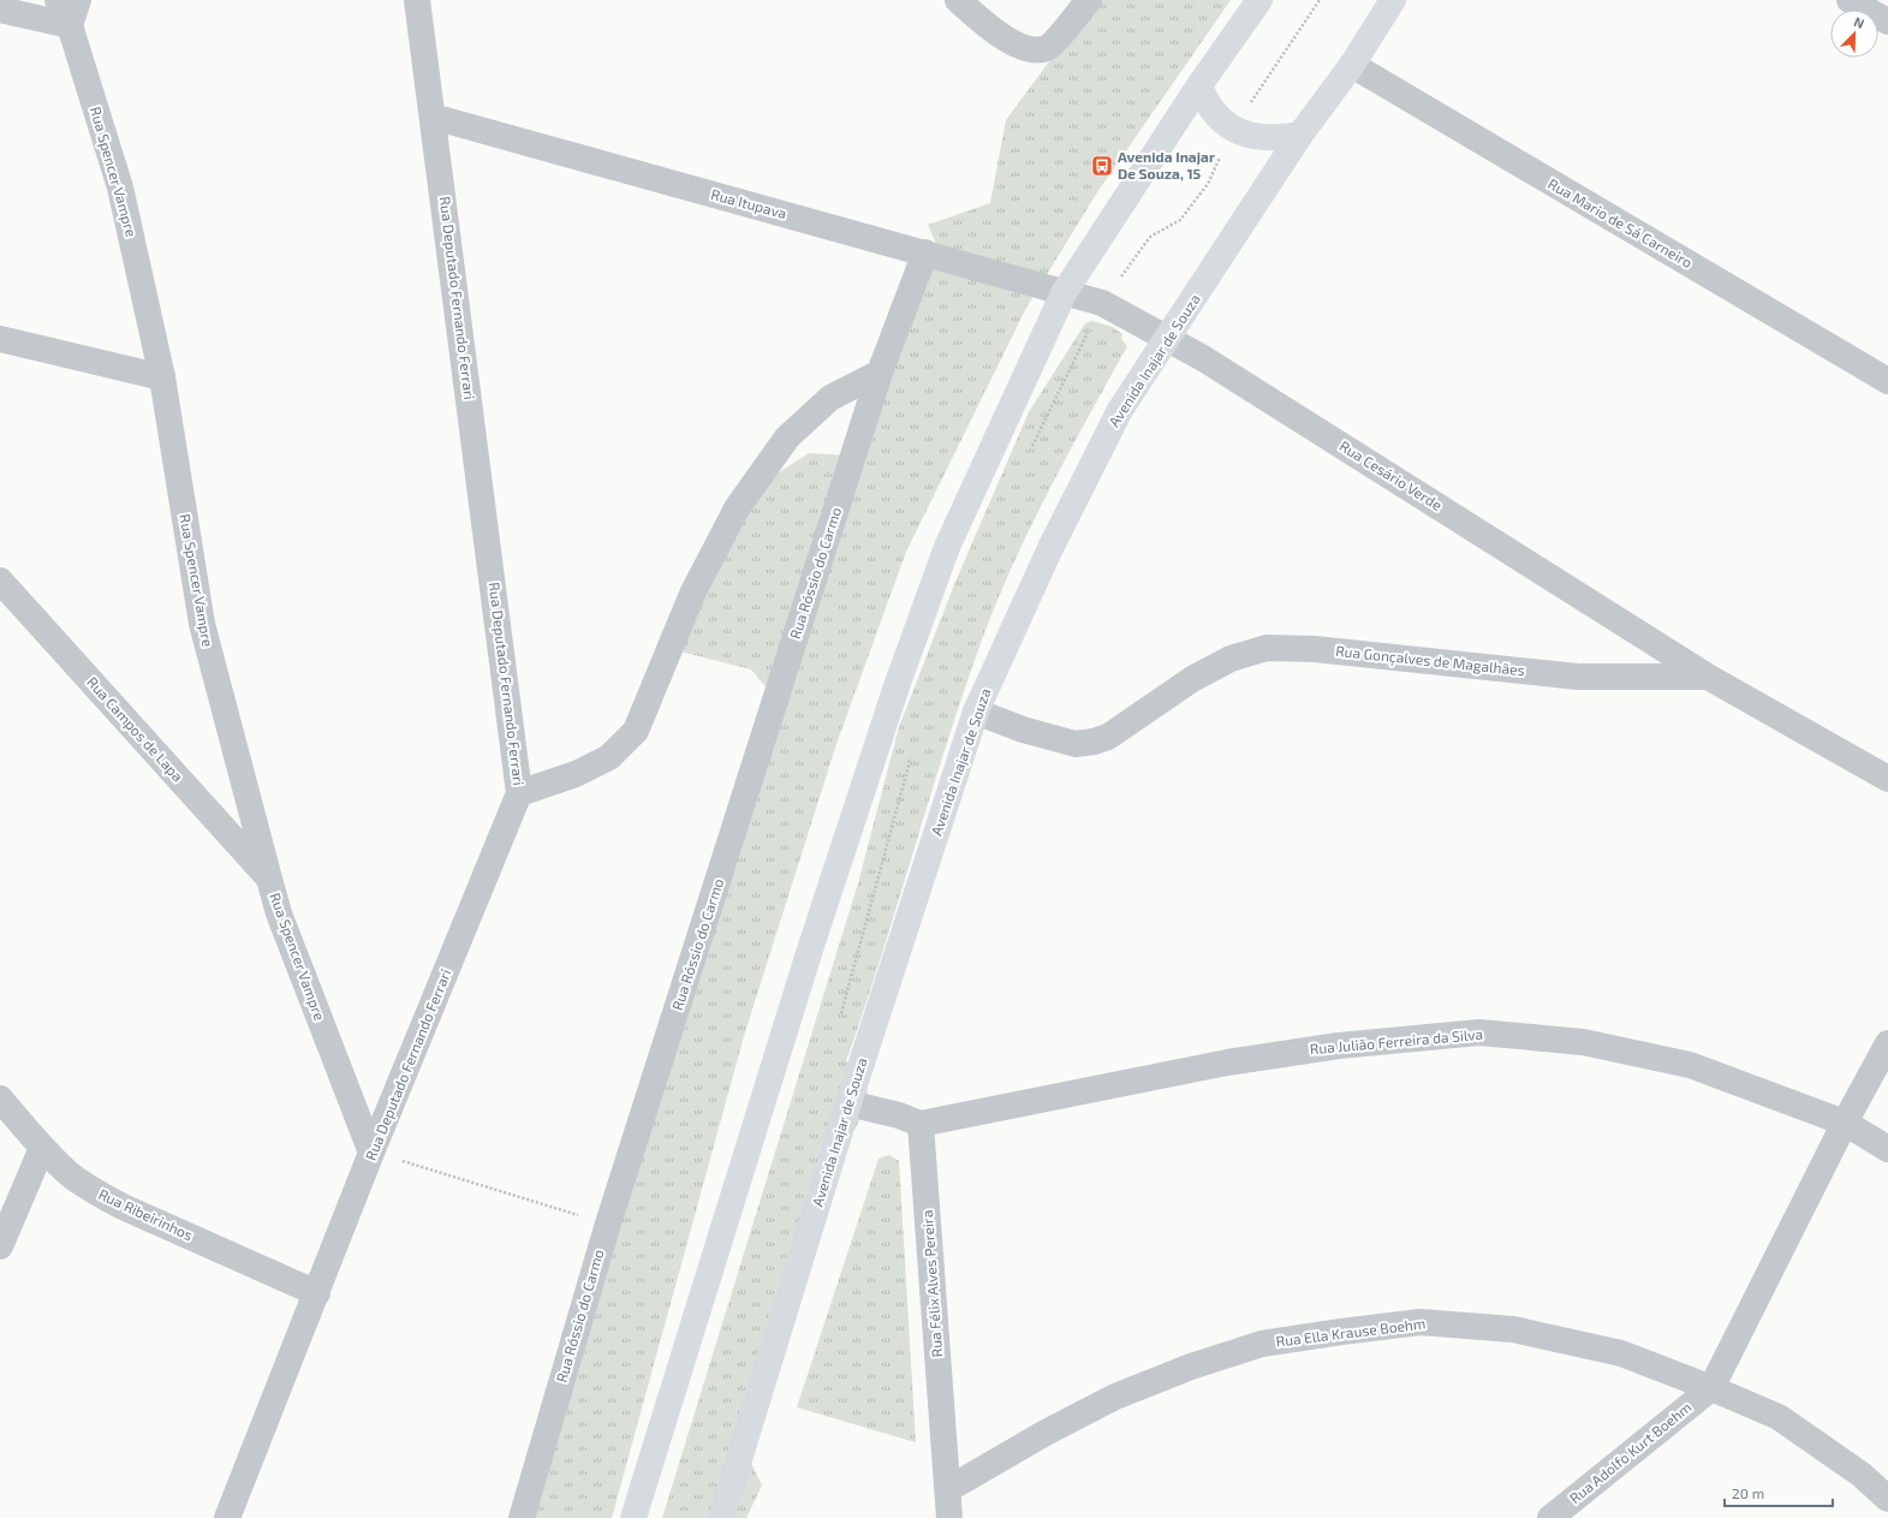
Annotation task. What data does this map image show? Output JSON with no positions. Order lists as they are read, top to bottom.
{
  "streets": {
    "main road": ["Avenida Inajar de Souza"],
    "street": [
      "Rua Spencer Vampre",
      "Rua Itupava",
      "Rua Mario de Sá Carneiro",
      "Rua Deputado Fernando Ferrari",
      "Rua Cesário Verde",
      "Rua Róssio do Carmo",
      "Rua Gonçalves de Magalhães",
      "Rua Campos de Lapa",
      "Rua Julião Ferreira da Silva",
      "Rua Ribeirinhos",
      "Rua Félix Alves Pereira",
      "Rua Ella Krause Boehm",
      "Rua Adolfo Kurt Boehm"
    ]
  },
  "crossings": [
    ["Rua Spencer Vampre", "Rua Deputado Fernando Ferrari"],
    ["Rua Spencer Vampre", "Rua Campos de Lapa"],
    ["Rua Itupava", "Rua Deputado Fernando Ferrari"],
    ["Rua Itupava", "Rua Cesário Verde"],
    ["Rua Itupava", "Rua Róssio do Carmo"],
    ["Rua Mario de Sá Carneiro", "Avenida Inajar de Souza"],
    ["Rua Deputado Fernando Ferrari", "Rua Ribeirinhos"],
    ["Avenida Inajar de Souza", "Rua Cesário Verde"],
    ["Avenida Inajar de Souza", "Rua Gonçalves de Magalhães"],
    ["Rua Cesário Verde", "Rua Gonçalves de Magalhães"],
    ["Rua Julião Ferreira da Silva", "Rua Félix Alves Pereira"],
    ["Rua Félix Alves Pereira", "Rua Ella Krause Boehm"],
    ["Rua Ella Krause Boehm", "Rua Adolfo Kurt Boehm"]
  ],
  "places": {
    "bus stop": ["Avenida Inajar De Souza, 15"]
  },
  "scale_bar": "20 m",
  "north": "top right"
}
